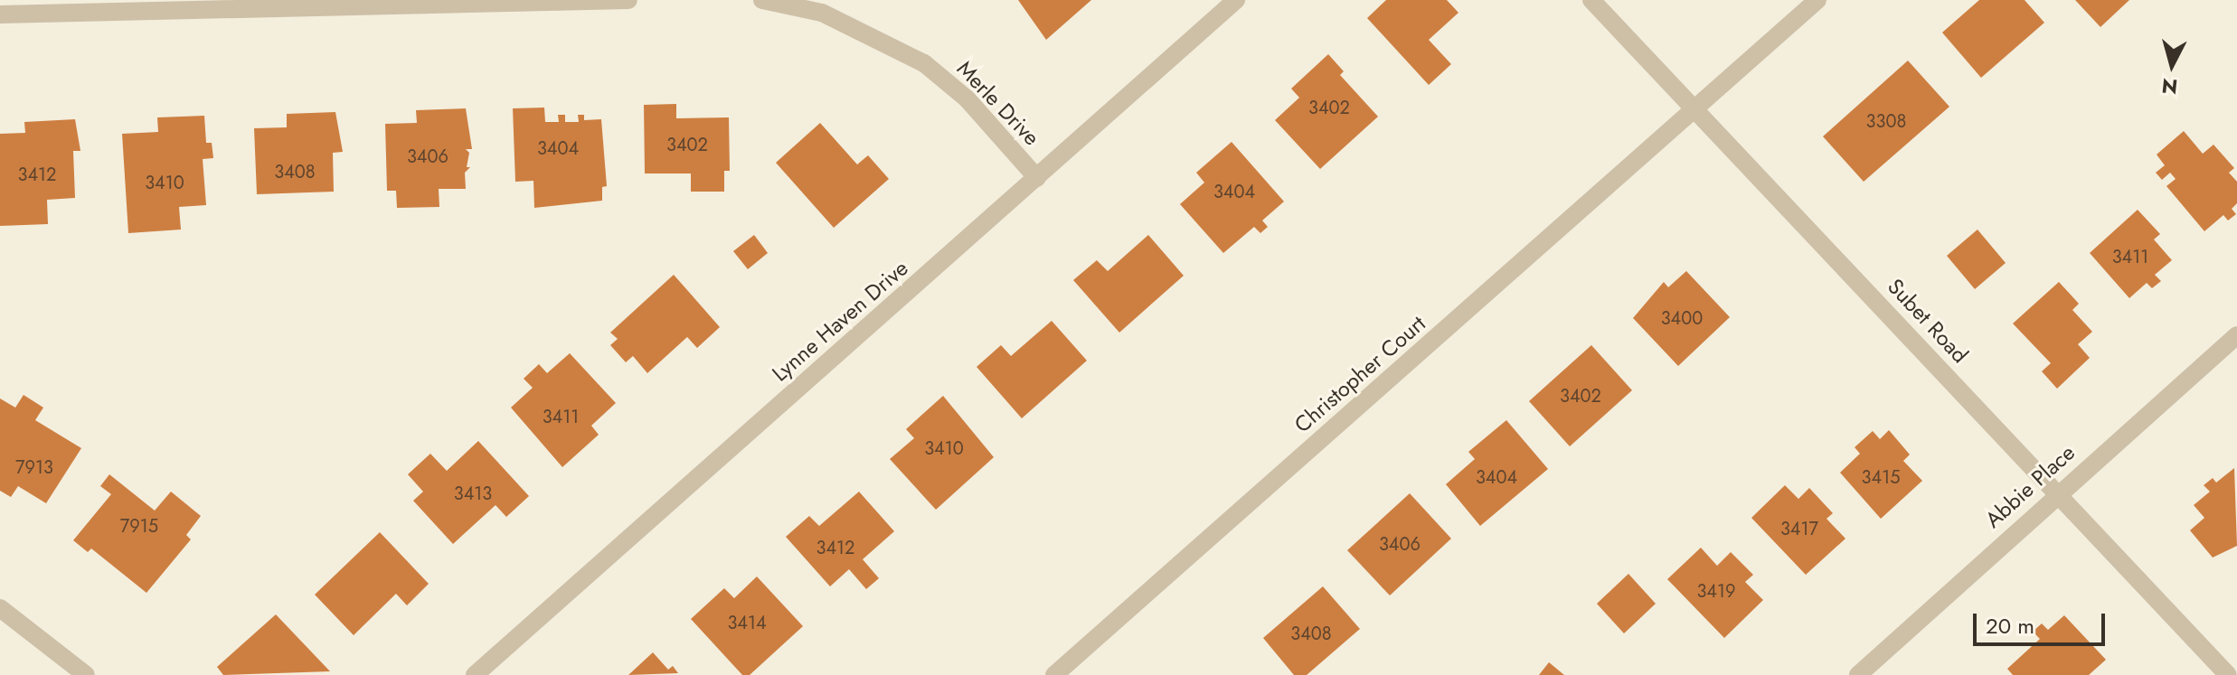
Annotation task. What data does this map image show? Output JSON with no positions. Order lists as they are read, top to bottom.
{
  "streets": {
    "street": [
      "Merle Drive",
      "Lynne Haven Drive",
      "Subet Road",
      "Christopher Court",
      "Abbie Place"
    ]
  },
  "crossings": [
    ["Merle Drive", "Lynne Haven Drive"],
    ["Subet Road", "Christopher Court"],
    ["Subet Road", "Abbie Place"]
  ],
  "house_numbers": [
    "3402",
    "3308",
    "3402",
    "3404",
    "3406",
    "3408",
    "3412",
    "3410",
    "3404",
    "3411",
    "3400",
    "3402",
    "3411",
    "3410",
    "7913",
    "3404",
    "3415",
    "3413",
    "7915",
    "3417",
    "3406",
    "3412",
    "3419",
    "3414",
    "3408"
  ],
  "scale_bar": "20 m",
  "north": "bottom"
}
